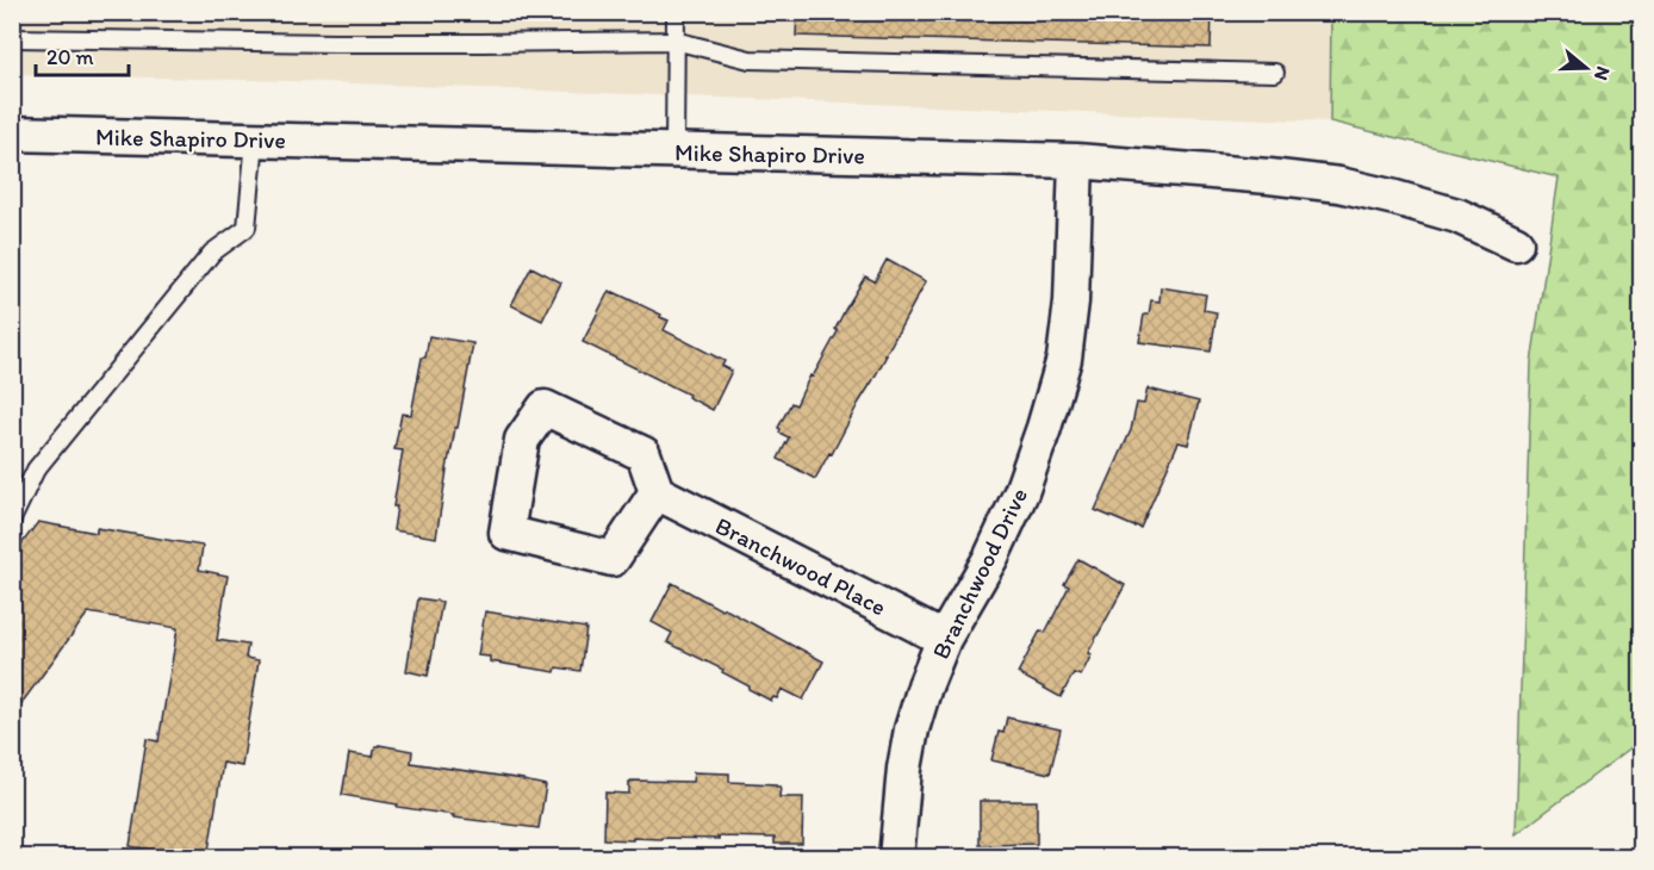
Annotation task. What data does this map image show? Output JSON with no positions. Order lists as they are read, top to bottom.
{
  "streets": {
    "street": ["Mike Shapiro Drive", "Branchwood Place", "Branchwood Drive"]
  },
  "crossings": [
    ["Mike Shapiro Drive", "Branchwood Drive"],
    ["Branchwood Place", "Branchwood Drive"]
  ],
  "scale_bar": "20 m",
  "north": "right"
}
